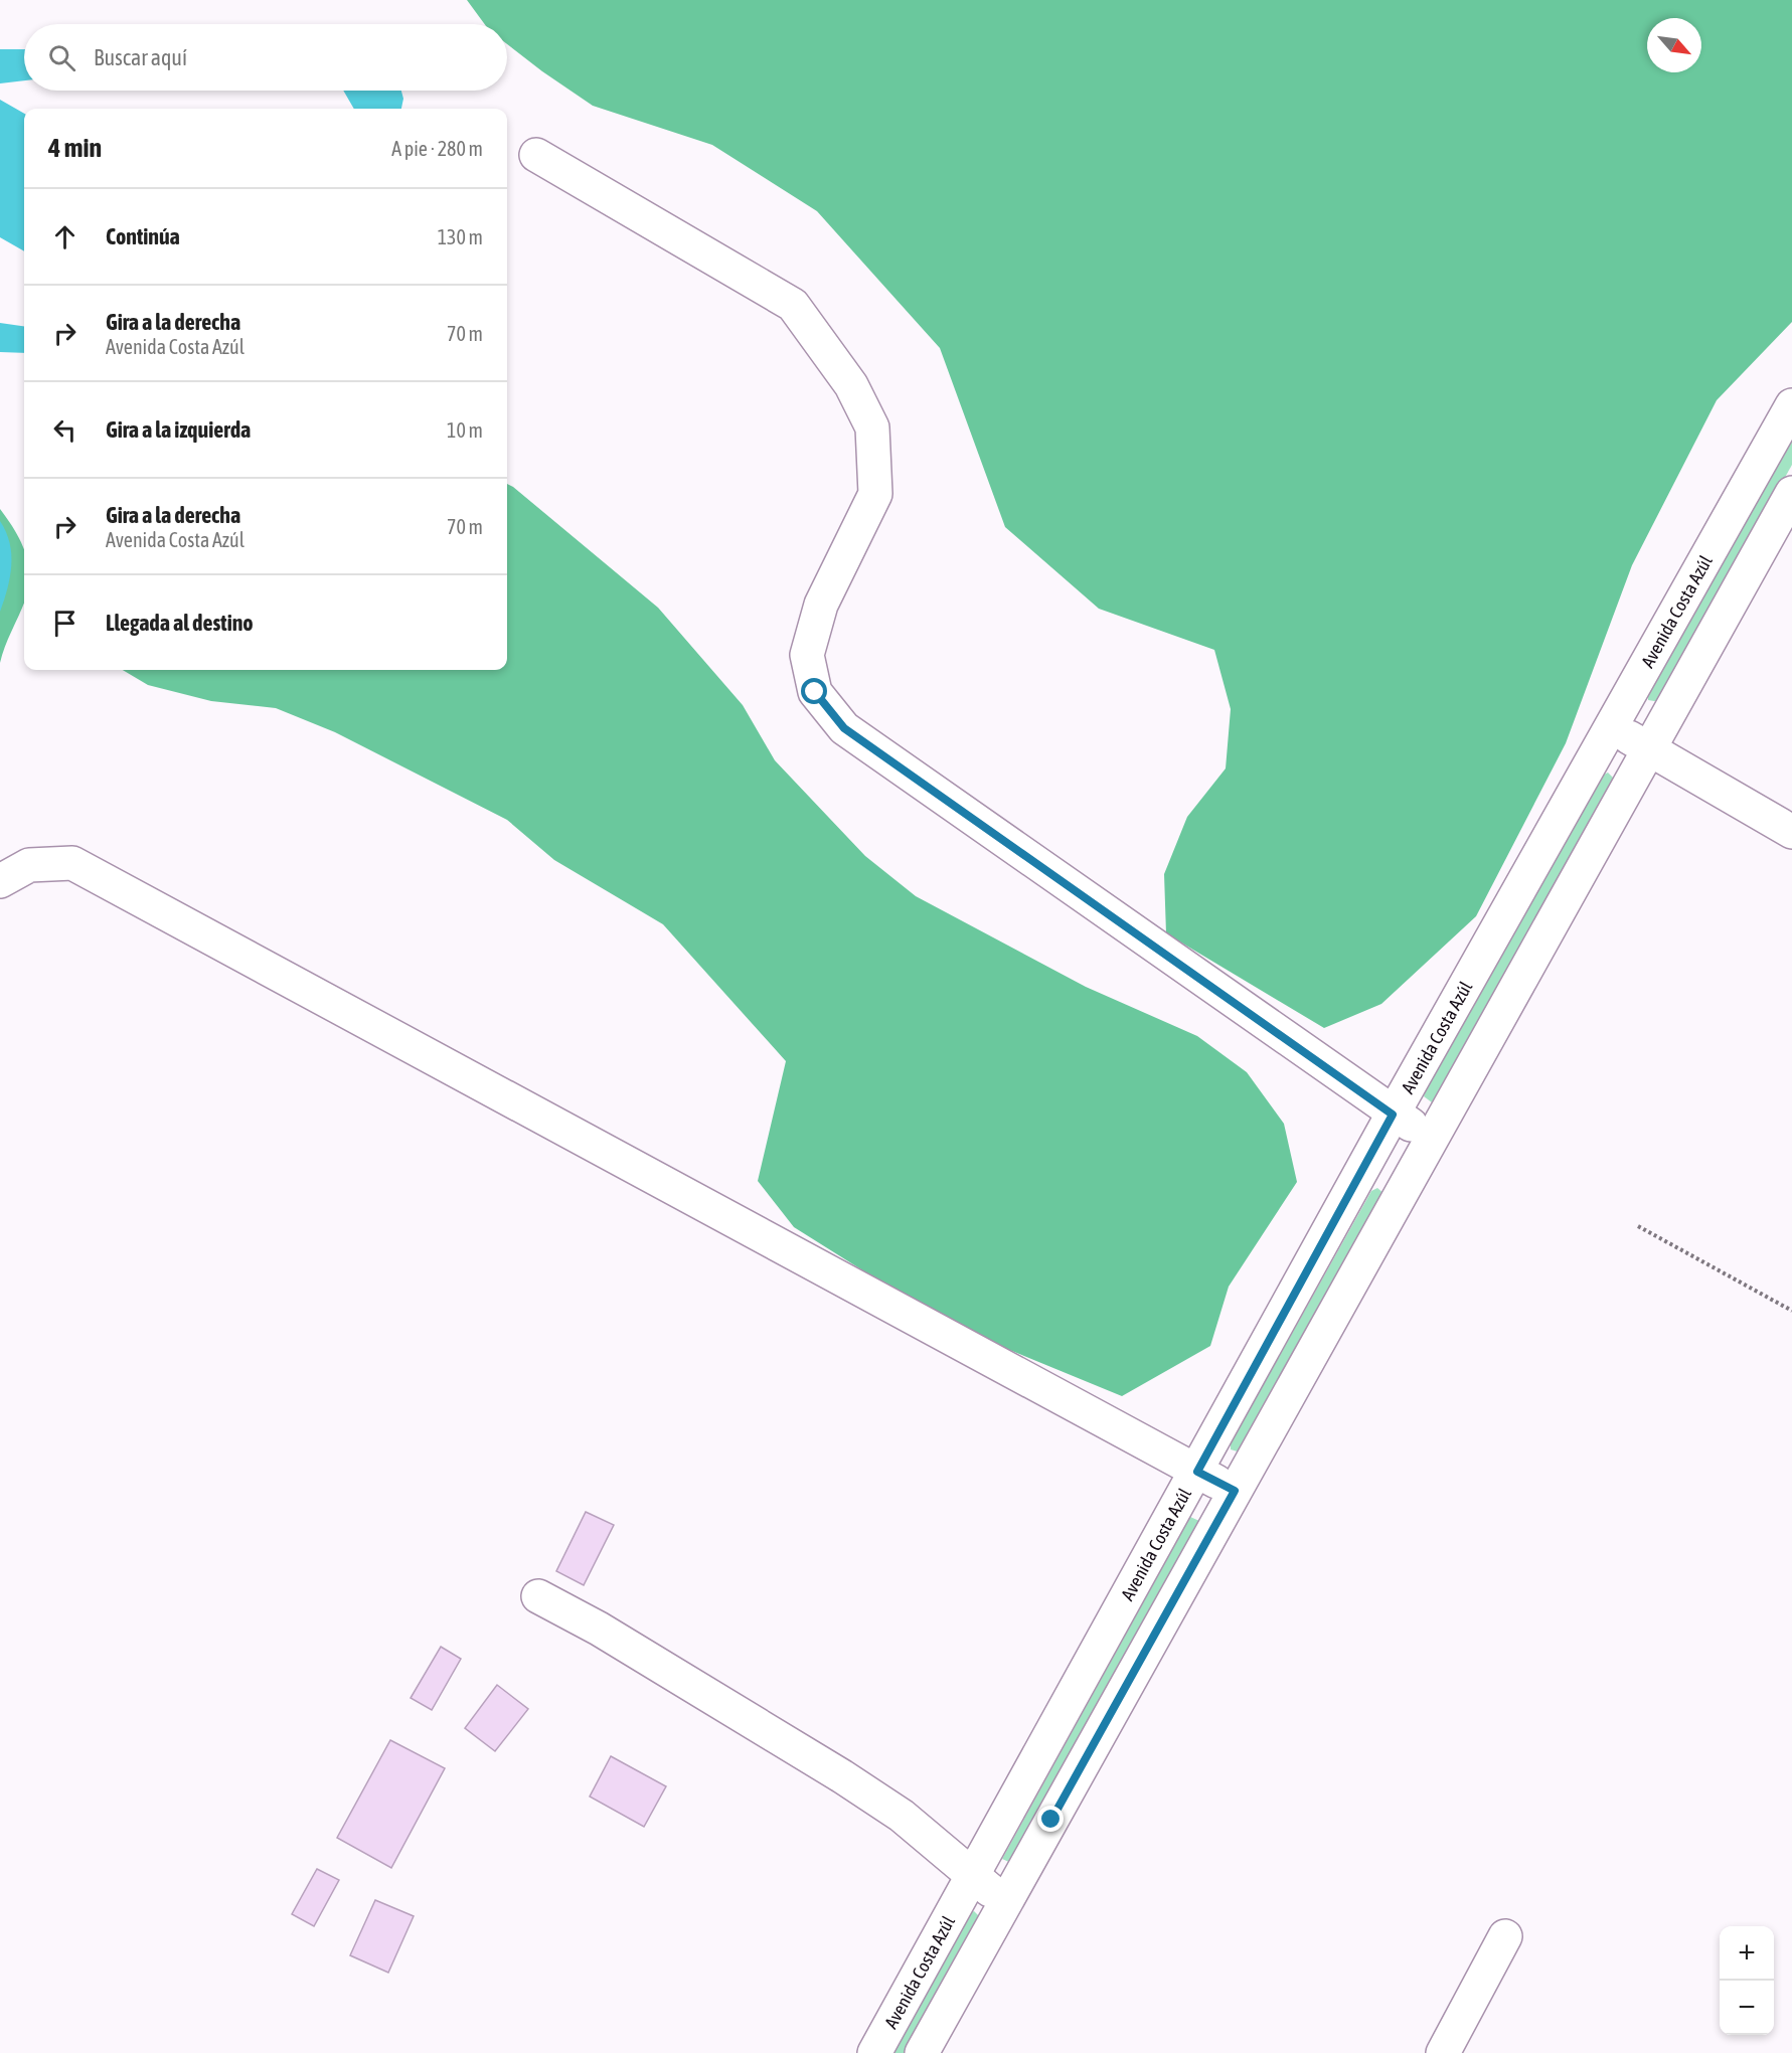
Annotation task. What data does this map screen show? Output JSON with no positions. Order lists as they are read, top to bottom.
{
  "streets": {
    "street": ["Avenida Costa Azúl"]
  },
  "north": "bottom right",
  "page": {
    "search": "Buscar aquí",
    "heading": ["4 min", "A pie · 280 m"],
    "list": [
      ["Continúa", "130 m"],
      ["Gira a la derecha", "Avenida Costa Azúl", "70 m"],
      ["Gira a la izquierda", "10 m"],
      ["Gira a la derecha", "Avenida Costa Azúl", "70 m"],
      "Llegada al destino"
    ],
    "map_buttons": ["+", "−"]
  }
}
